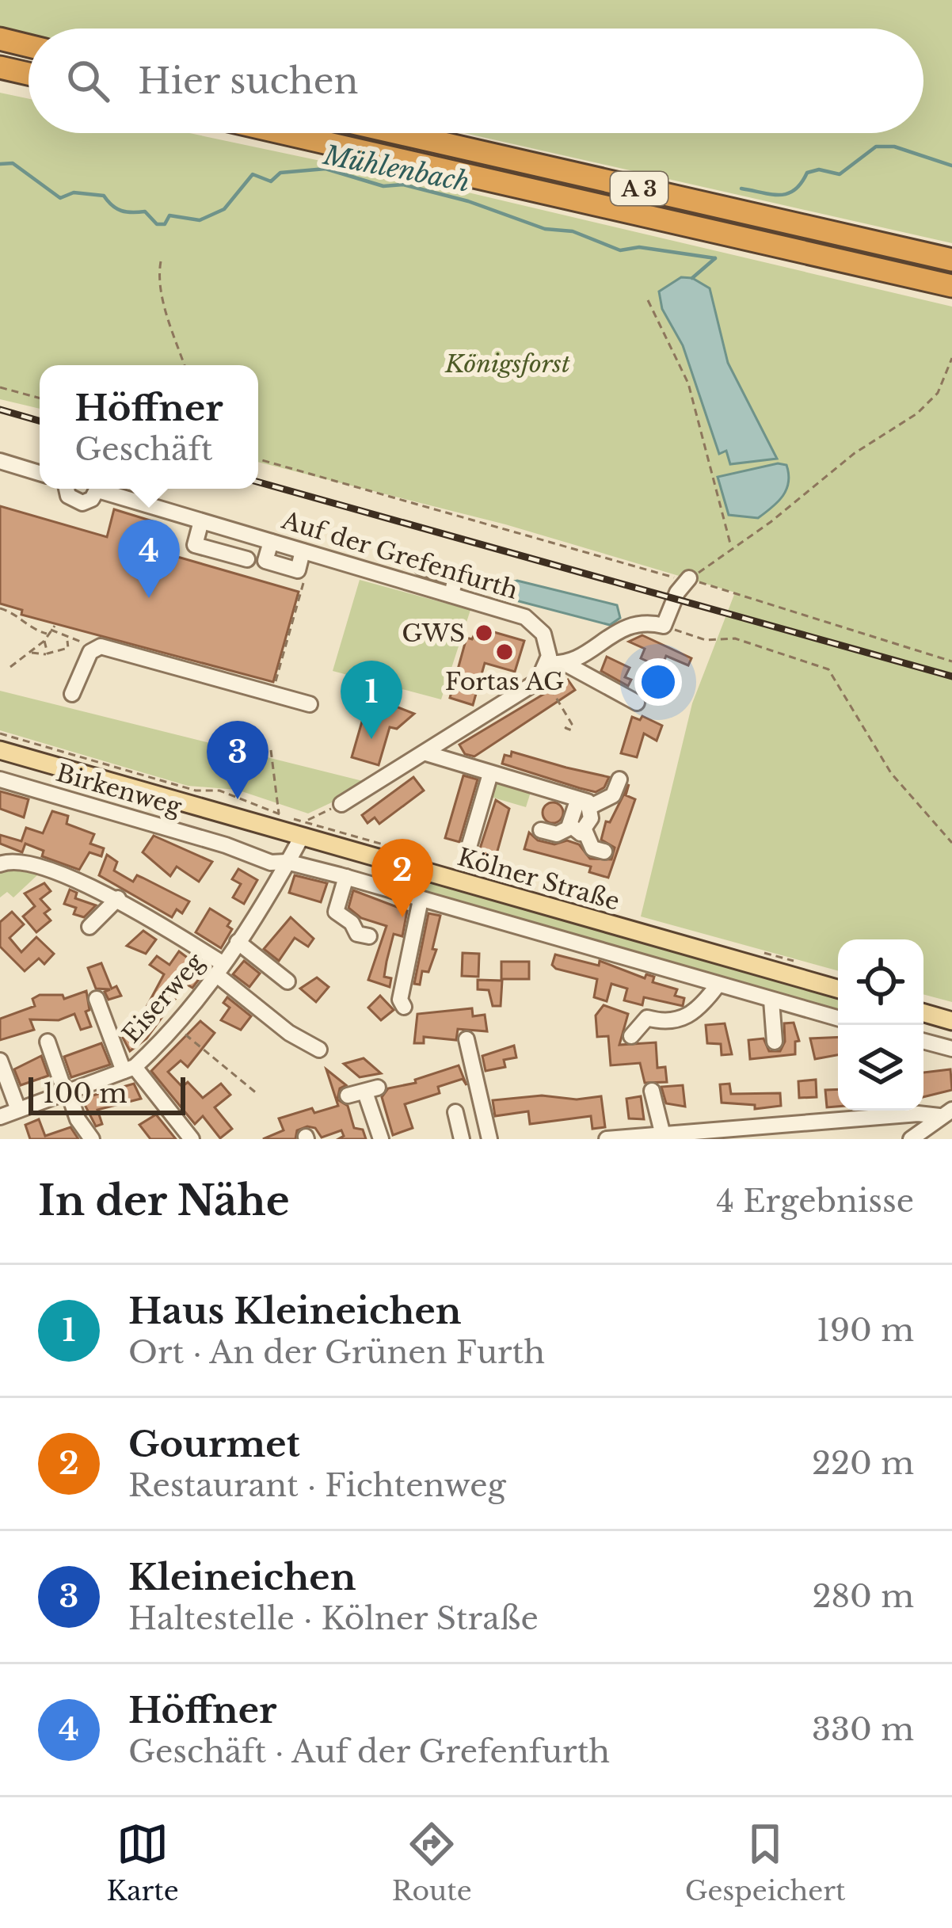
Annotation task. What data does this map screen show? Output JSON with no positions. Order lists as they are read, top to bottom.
{
  "streets": {
    "highway": ["A 3"],
    "main road": ["Kölner Straße"],
    "street": ["Auf der Grefenfurth", "Birkenweg", "Eiserweg"]
  },
  "crossings": [
    ["Birkenweg", "Eiserweg"],
    ["Kölner Straße", "Eiserweg"]
  ],
  "water": ["Mühlenbach"],
  "parks": ["Königsforst"],
  "places": ["GWS", "Fortas AG"],
  "scale_bar": "100 m",
  "page": {
    "search": "Hier suchen",
    "popup": ["Höffner", "Geschäft"],
    "pins": [
      "4",
      "1",
      "3",
      "2"
    ],
    "scale": "100 m",
    "heading": ["In der Nähe", "4 Ergebnisse"],
    "list": [
      {
        "mark": "1",
        "name": "Haus Kleineichen",
        "note": "Ort · An der Grünen Furth",
        "value": "190 m"
      },
      {
        "mark": "2",
        "name": "Gourmet",
        "note": "Restaurant · Fichtenweg",
        "value": "220 m"
      },
      {
        "mark": "3",
        "name": "Kleineichen",
        "note": "Haltestelle · Kölner Straße",
        "value": "280 m"
      },
      {
        "mark": "4",
        "name": "Höffner",
        "note": "Geschäft · Auf der Grefenfurth",
        "value": "330 m"
      }
    ],
    "nav": ["Karte", "Route", "Gespeichert"]
  }
}
